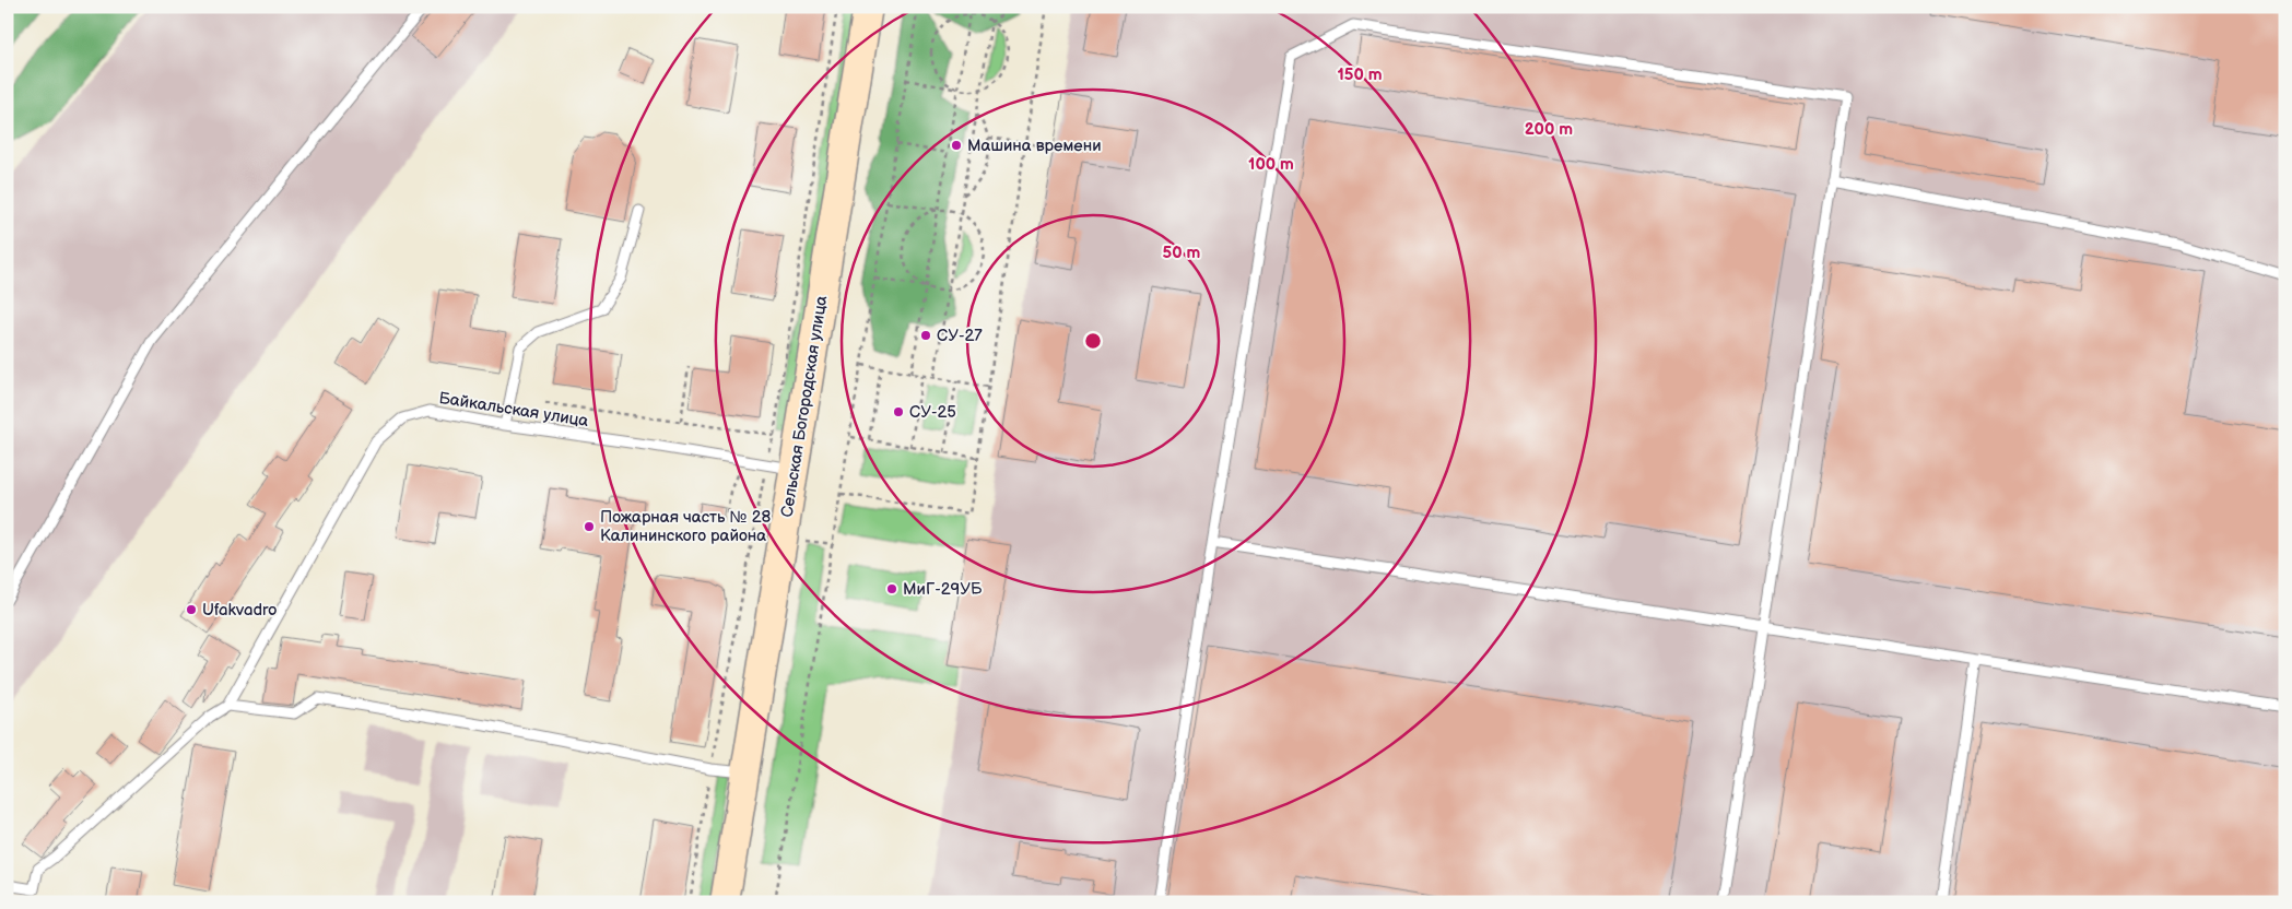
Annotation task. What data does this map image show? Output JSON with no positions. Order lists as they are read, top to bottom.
{
  "streets": {
    "main road": ["Сельская Богородская улица"],
    "lane": ["Байкальская улица"]
  },
  "crossings": [
    ["Сельская Богородская улица", "Байкальская улица"]
  ],
  "places": [
    "Машина времени",
    "СУ-27",
    "СУ-25",
    "Пожарная часть № 28 Калининского района",
    "МиГ-29УБ",
    "Ufakvadro"
  ],
  "rings": [
    "150 m",
    "200 m",
    "100 m",
    "50 m"
  ]
}
